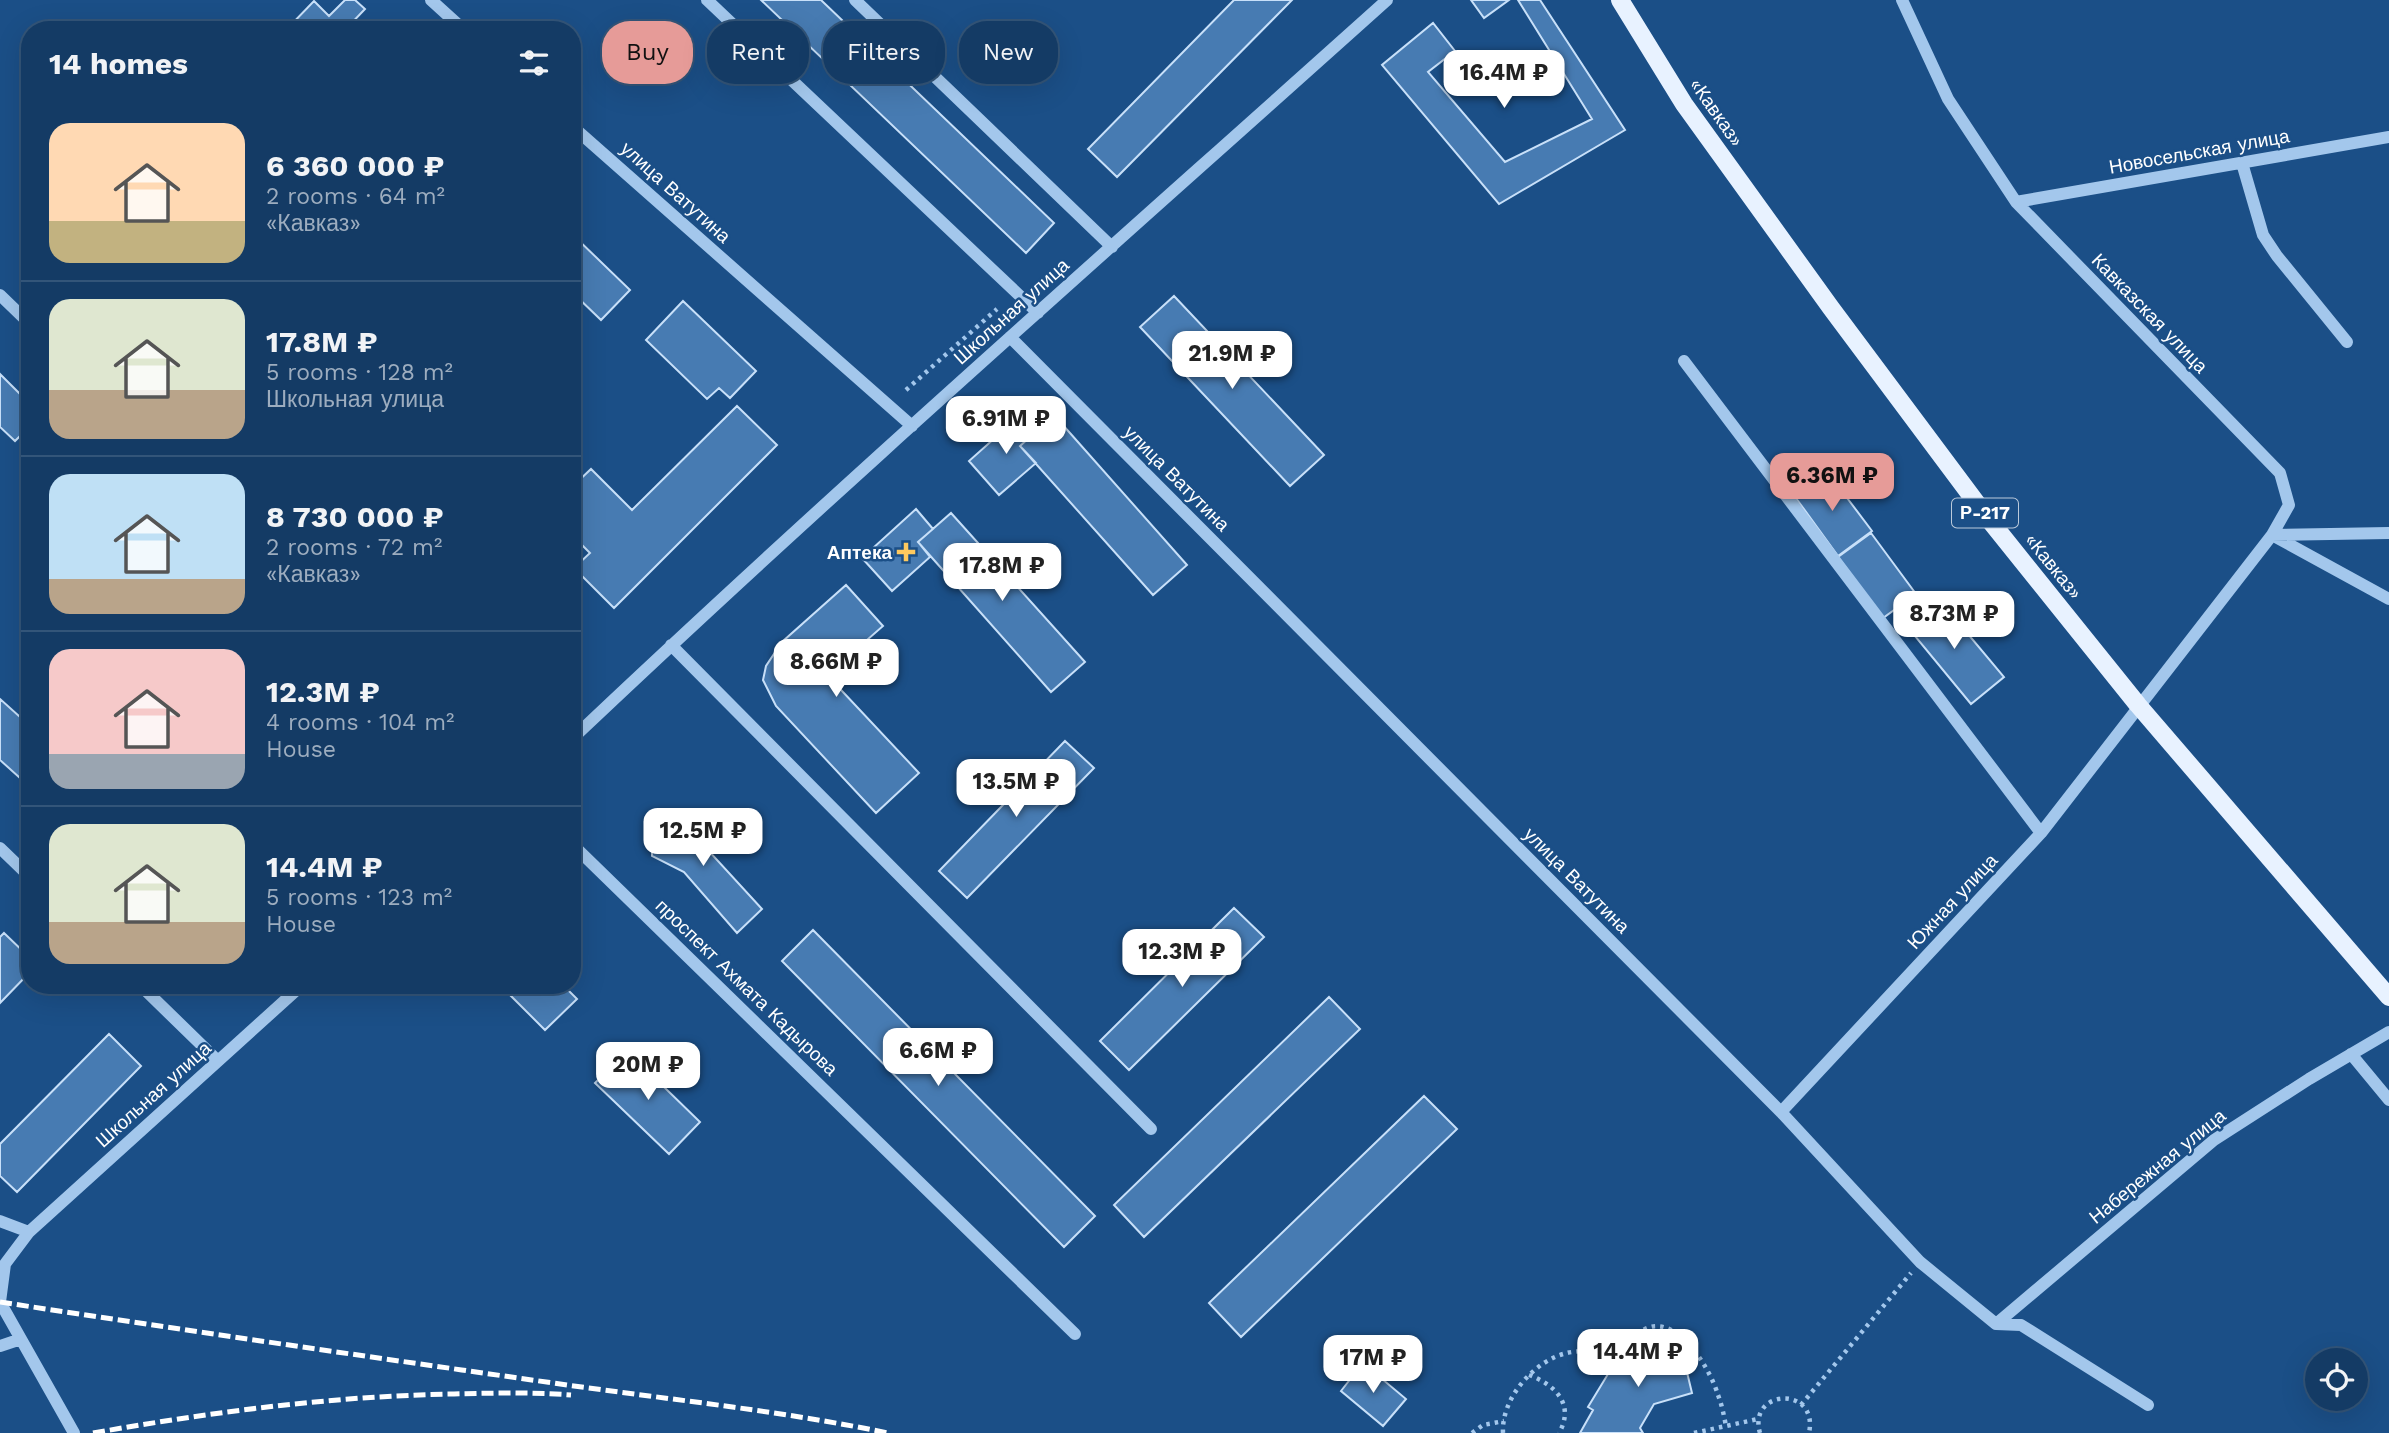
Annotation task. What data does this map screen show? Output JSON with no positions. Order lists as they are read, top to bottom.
{
  "streets": {
    "main road": ["«Кавказ»", "Р-217"],
    "street": [
      "Новосельская улица",
      "улица Ватутина",
      "Школьная улица",
      "Кавказская улица",
      "Южная улица",
      "проспект Ахмата Кадырова",
      "Набережная улица"
    ]
  },
  "crossings": [
    ["«Кавказ»", "Кавказская улица"],
    ["«Кавказ»", "Южная улица"],
    ["Новосельская улица", "Кавказская улица"],
    ["улица Ватутина", "Школьная улица"],
    ["улица Ватутина", "Южная улица"],
    ["улица Ватутина", "Набережная улица"],
    ["Кавказская улица", "Южная улица"]
  ],
  "places": {
    "health": ["Аптека"]
  },
  "page": {
    "chip": [
      "Buy",
      "Rent",
      "Filters",
      "New"
    ],
    "heading": "14 homes",
    "price": [
      "16.4M ₽",
      "21.9M ₽",
      "6.91M ₽",
      "6.36M ₽",
      "17.8M ₽",
      "8.73M ₽",
      "8.66M ₽",
      "13.5M ₽",
      "12.5M ₽",
      "12.3M ₽",
      "6.6M ₽",
      "20M ₽",
      "14.4M ₽",
      "17M ₽"
    ],
    "list": [
      {
        "name": "6 360 000 ₽",
        "note": "2 rooms · 64 m² · «Кавказ»"
      },
      {
        "name": "17.8M ₽",
        "note": "5 rooms · 128 m² · Школьная улица"
      },
      {
        "name": "8 730 000 ₽",
        "note": "2 rooms · 72 m² · «Кавказ»"
      },
      {
        "name": "12.3M ₽",
        "note": "4 rooms · 104 m² · House"
      },
      {
        "name": "14.4M ₽",
        "note": "5 rooms · 123 m² · House"
      }
    ]
  }
}
